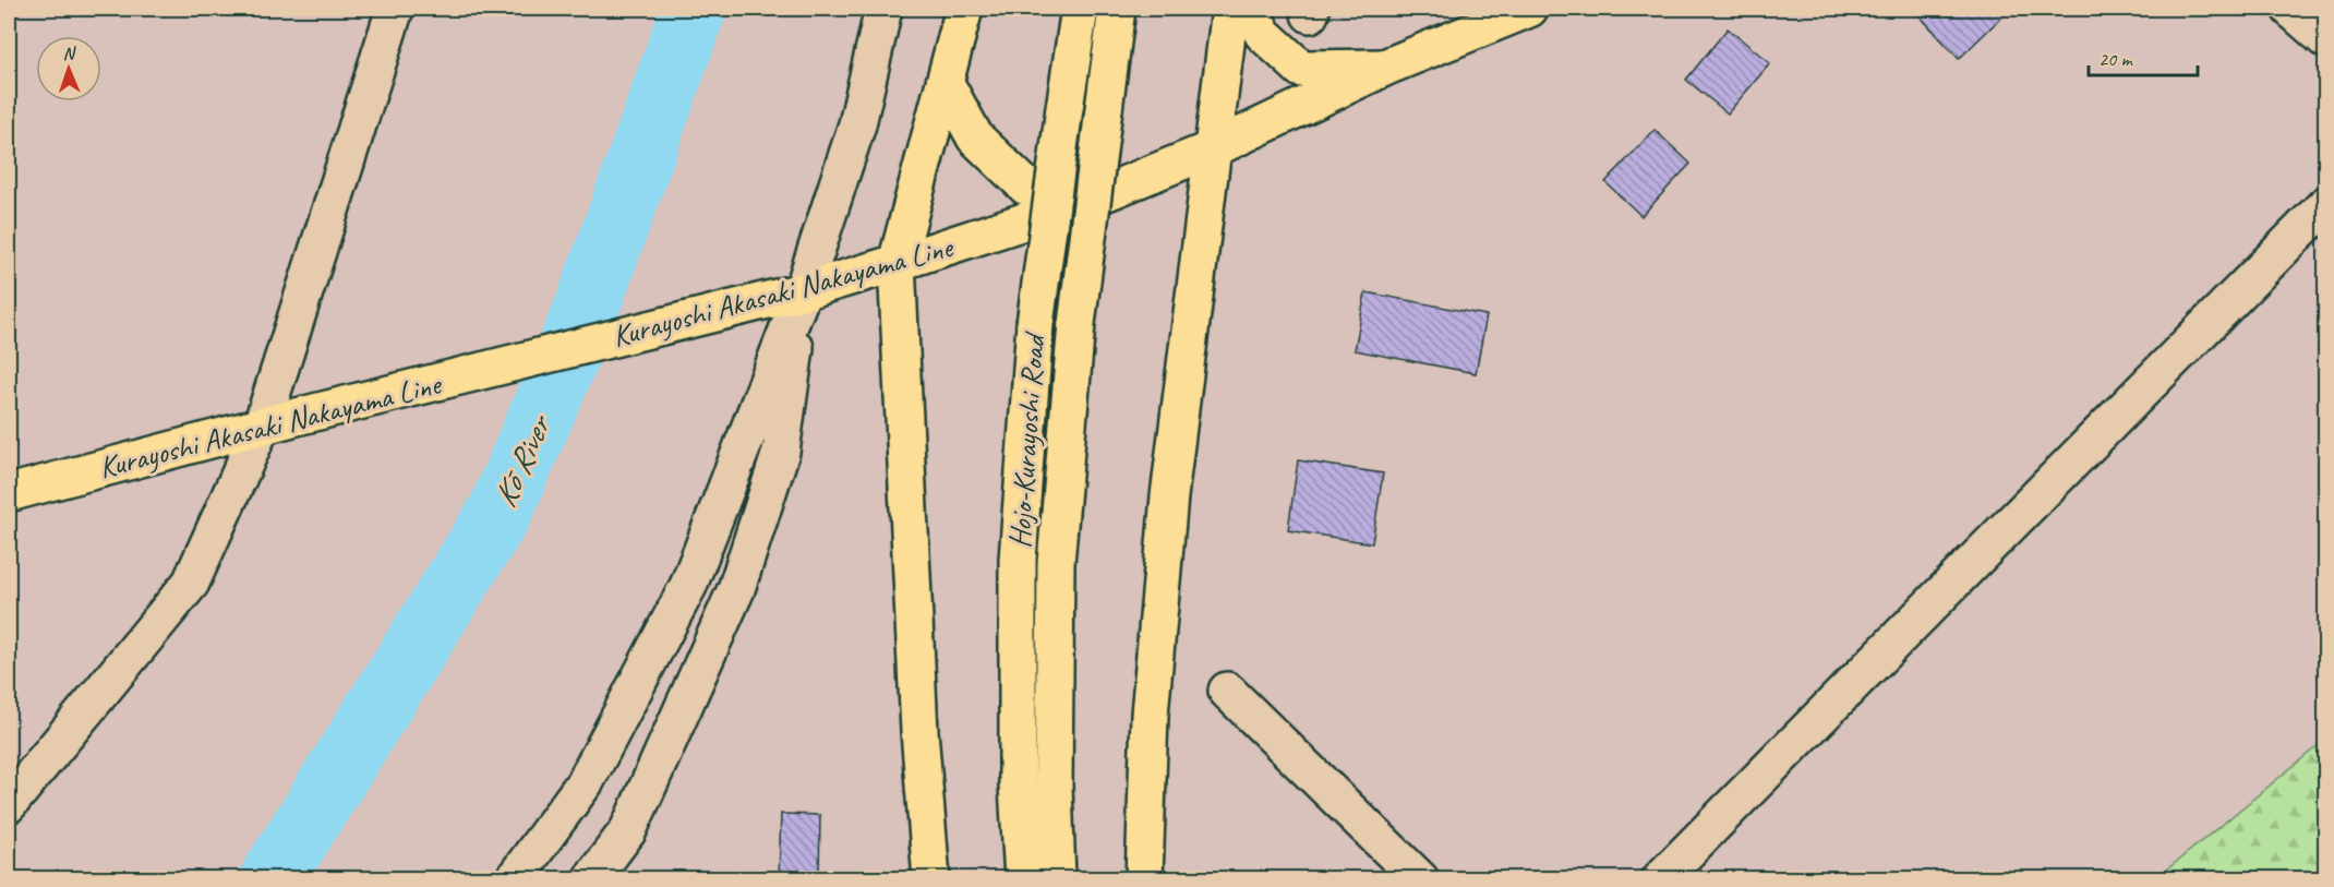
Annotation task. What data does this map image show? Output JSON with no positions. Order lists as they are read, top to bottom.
{
  "streets": {
    "main road": ["Kurayoshi Akasaki Nakayama Line", "Hojo-Kurayoshi Road"]
  },
  "water": ["Kō River"],
  "scale_bar": "20 m",
  "north": "top"
}
